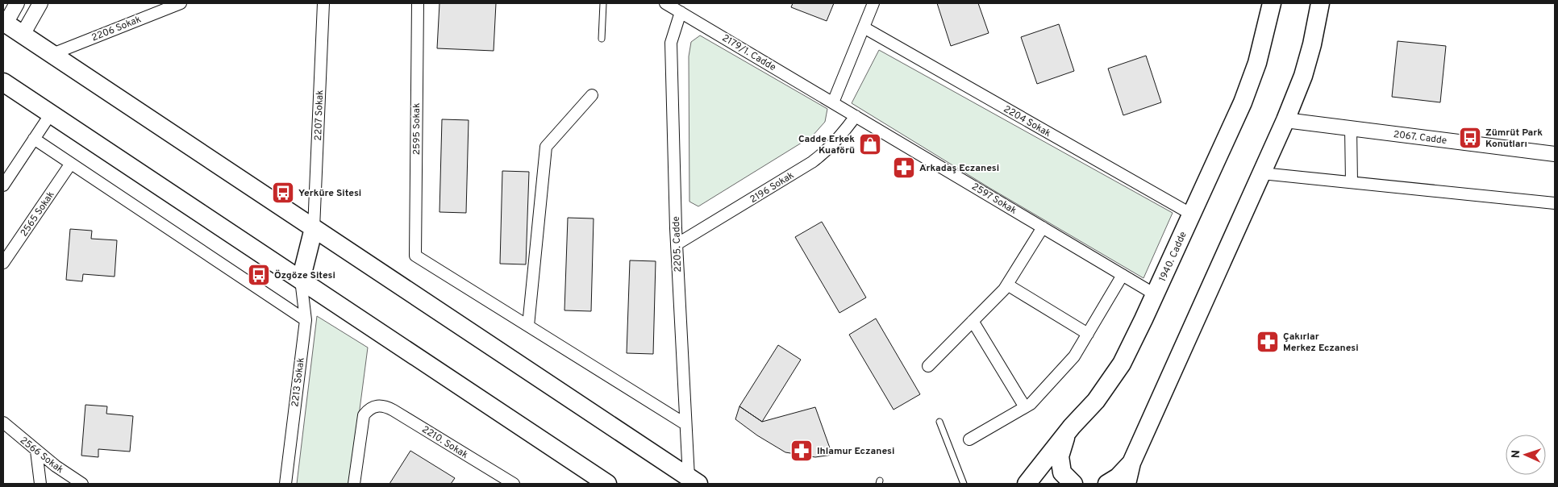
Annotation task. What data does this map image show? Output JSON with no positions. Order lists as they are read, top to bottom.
{
  "streets": {
    "main road": ["1940. Cadde"],
    "street": [
      "2206 Sokak",
      "2179/1. Cadde",
      "2207 Sokak",
      "2204 Sokak",
      "2595 Sokak",
      "2067. Cadde",
      "2196 Sokak",
      "2597 Sokak",
      "2565 Sokak",
      "2205. Cadde",
      "2213 Sokak",
      "2210. Sokak",
      "2566 Sokak"
    ]
  },
  "crossings": [
    ["2179/1. Cadde", "2597 Sokak"],
    ["2179/1. Cadde", "2205. Cadde"],
    ["2204 Sokak", "1940. Cadde"],
    ["2196 Sokak", "2597 Sokak"],
    ["2196 Sokak", "2205. Cadde"],
    ["2597 Sokak", "1940. Cadde"]
  ],
  "places": {
    "bus stop": ["Zümrüt Park Konutları", "Yerküre Sitesi", "Özgöze Sitesi"],
    "shop": ["Cadde Erkek Kuaförü"],
    "pharmacy": ["Arkadaş Eczanesi", "Çakırlar Merkez Eczanesi", "Ihlamur Eczanesi"]
  },
  "north": "left"
}
